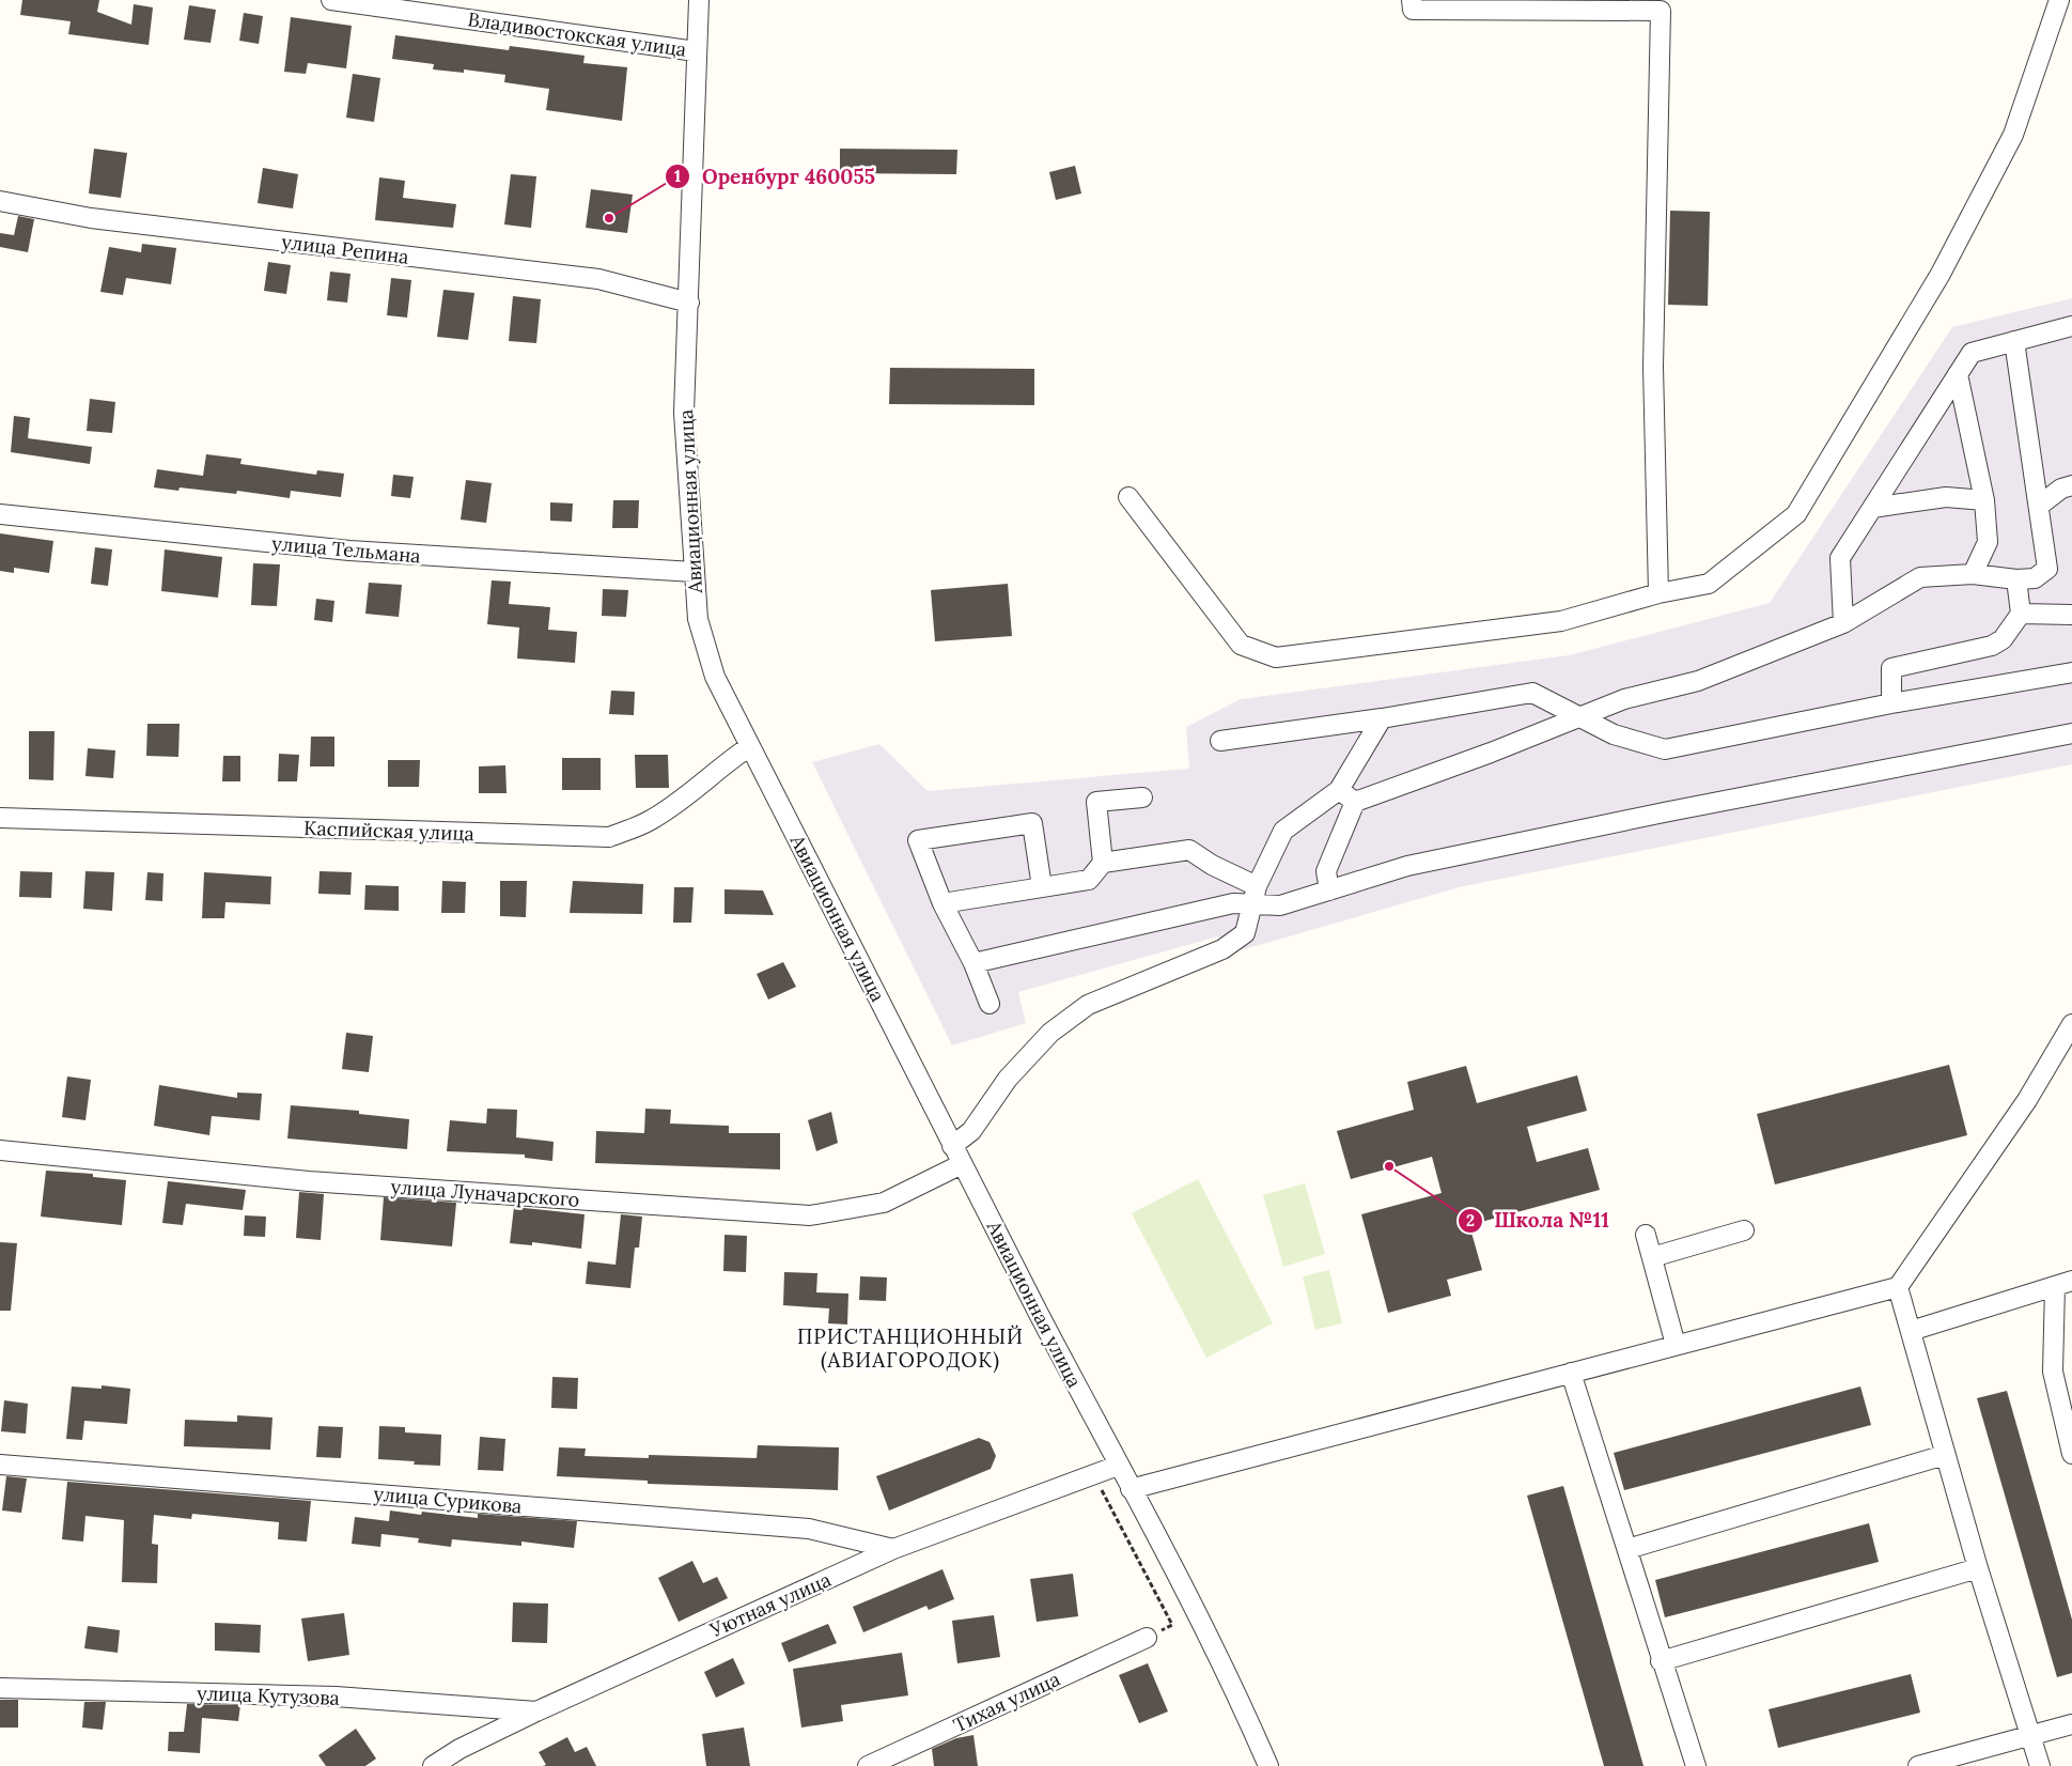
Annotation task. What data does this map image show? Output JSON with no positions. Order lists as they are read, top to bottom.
{
  "streets": {
    "street": [
      "Владивостокская улица",
      "улица Репина",
      "Авиационная улица",
      "улица Тельмана",
      "Каспийская улица",
      "улица Луначарского",
      "улица Сурикова",
      "Уютная улица",
      "улица Кутузова",
      "Тихая улица"
    ]
  },
  "crossings": [
    ["Владивостокская улица", "Авиационная улица"],
    ["улица Репина", "Авиационная улица"],
    ["Авиационная улица", "улица Тельмана"],
    ["Авиационная улица", "Каспийская улица"],
    ["Авиационная улица", "улица Луначарского"],
    ["Авиационная улица", "Уютная улица"],
    ["улица Сурикова", "Уютная улица"],
    ["Уютная улица", "улица Кутузова"]
  ],
  "districts": ["ПРИСТАНЦИОННЫЙ (АВИАГОРОДОК)"],
  "places": ["Оренбург 460055", "Школа №11"]
}
